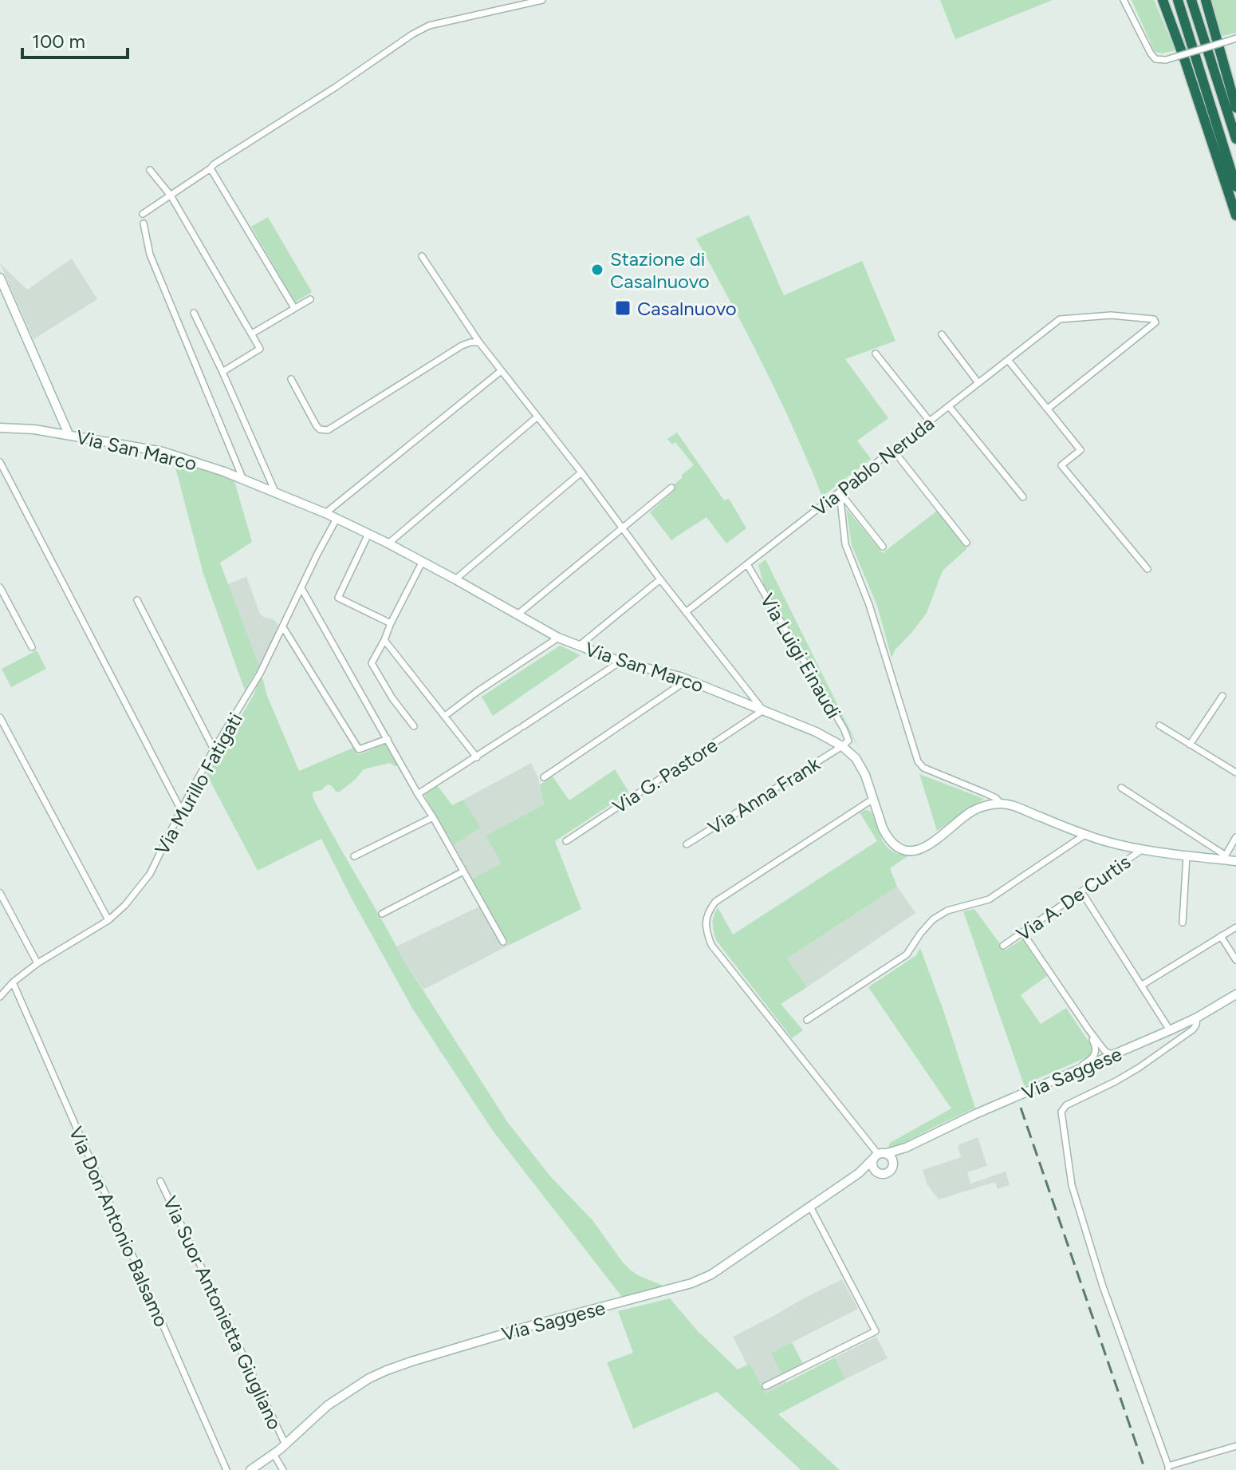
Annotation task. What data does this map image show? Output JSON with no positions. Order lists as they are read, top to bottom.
{
  "streets": {
    "main road": ["Via San Marco", "Via Saggese"],
    "street": [
      "Via Pablo Neruda",
      "Via Luigi Einaudi",
      "Via G. Pastore",
      "Via Murillo Fatigati",
      "Via Anna Frank",
      "Via A. De Curtis",
      "Via Don Antonio Balsamo",
      "Via Suor Antonietta Giugliano"
    ]
  },
  "crossings": [
    ["Via San Marco", "Via Luigi Einaudi"],
    ["Via San Marco", "Via G. Pastore"],
    ["Via San Marco", "Via Murillo Fatigati"],
    ["Via San Marco", "Via Anna Frank"],
    ["Via Pablo Neruda", "Via Luigi Einaudi"],
    ["Via Luigi Einaudi", "Via Anna Frank"],
    ["Via Murillo Fatigati", "Via Don Antonio Balsamo"],
    ["Via Saggese", "Via Suor Antonietta Giugliano"]
  ],
  "places": {
    "other": ["Stazione di Casalnuovo"],
    "transit": ["Casalnuovo"]
  },
  "scale_bar": "100 m"
}
